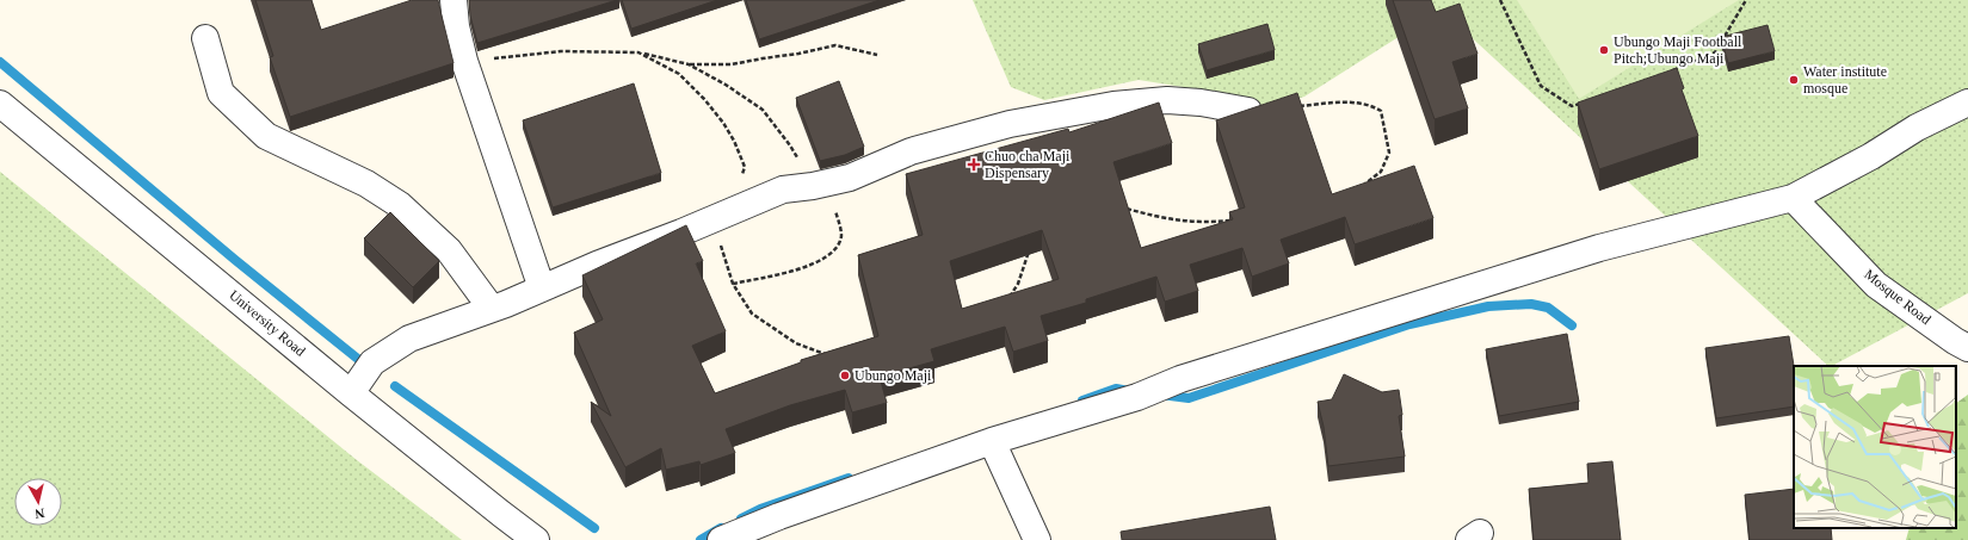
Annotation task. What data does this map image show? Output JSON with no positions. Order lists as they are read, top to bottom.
{
  "streets": {
    "street": ["Mosque Road", "University Road"]
  },
  "places": {
    "other": ["Ubungo Maji Football Pitch;Ubungo Maji", "Water institute mosque", "Ubungo Maji"],
    "health": ["Chuo cha Maji Dispensary"]
  },
  "north": "bottom"
}
